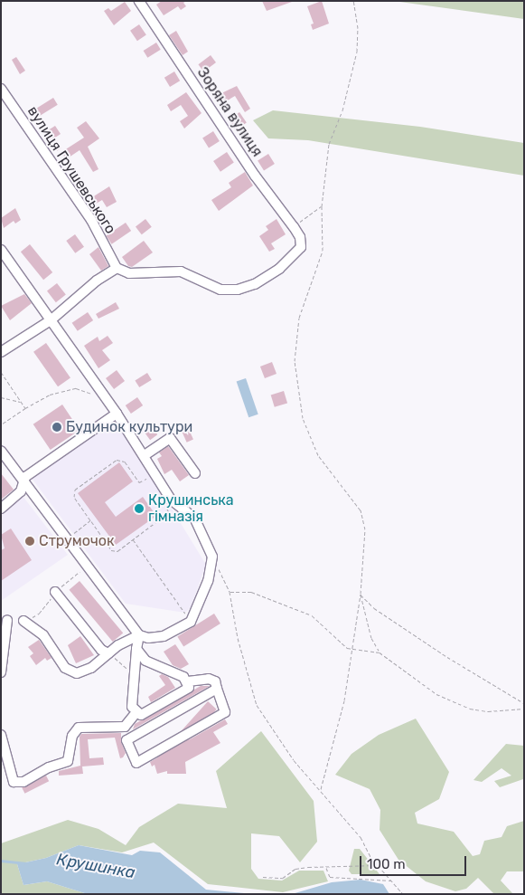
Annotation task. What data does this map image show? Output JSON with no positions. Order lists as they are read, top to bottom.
{
  "streets": {
    "street": ["Зоряна вулиця", "вулиця Грушевського"]
  },
  "crossings": [
    ["Зоряна вулиця", "вулиця Грушевського"]
  ],
  "water": ["Крушинка"],
  "places": ["Будинок культури", "Крушинська гімназія", "Струмочок"],
  "scale_bar": "100 m"
}
